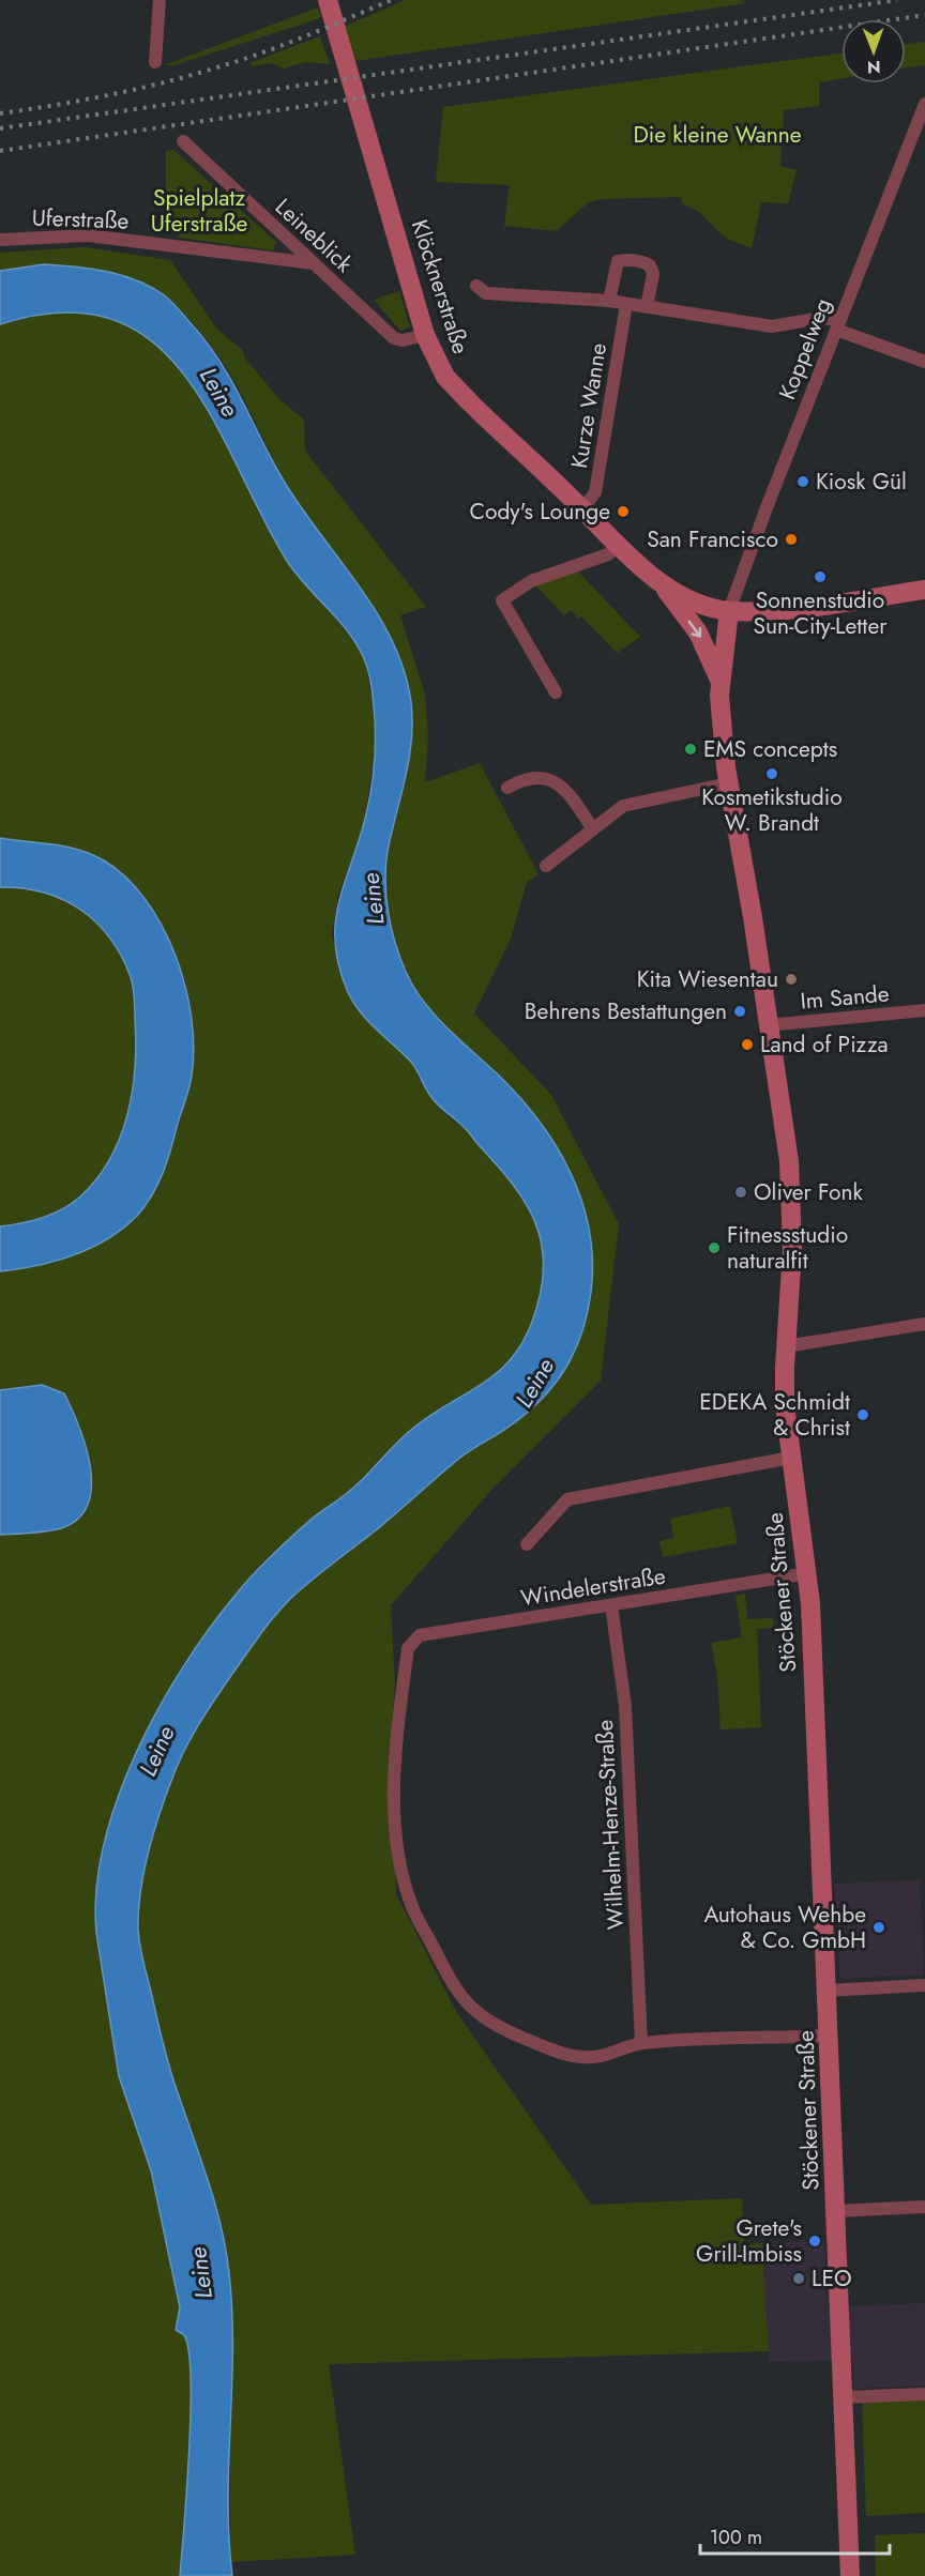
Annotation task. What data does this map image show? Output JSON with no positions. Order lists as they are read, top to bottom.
{
  "streets": {
    "main road": ["Klöcknerstraße", "Stöckener Straße"],
    "street": [
      "Uferstraße",
      "Leineblick",
      "Koppelweg",
      "Kurze Wanne",
      "Im Sande",
      "Windelerstraße",
      "Wilhelm-Henze-Straße"
    ]
  },
  "crossings": [
    ["Uferstraße", "Leineblick"],
    ["Leineblick", "Klöcknerstraße"],
    ["Klöcknerstraße", "Kurze Wanne"],
    ["Koppelweg", "Stöckener Straße"],
    ["Im Sande", "Stöckener Straße"],
    ["Windelerstraße", "Stöckener Straße"],
    ["Windelerstraße", "Wilhelm-Henze-Straße"]
  ],
  "water": ["Leine"],
  "parks": ["Die kleine Wanne", "Spielplatz Uferstraße"],
  "places": [
    "Kiosk Gül",
    "Cody's Lounge",
    "San Francisco",
    "Sonnenstudio Sun-City-Letter",
    "EMS concepts",
    "Kosmetikstudio W. Brandt",
    "Kita Wiesentau",
    "Behrens Bestattungen",
    "Land of Pizza",
    "Oliver Fonk",
    "Fitnessstudio naturalfit",
    "EDEKA Schmidt & Christ",
    "Autohaus Wehbe & Co. GmbH",
    "Grete's Grill-Imbiss",
    "LEO"
  ],
  "scale_bar": "100 m",
  "north": "bottom"
}
